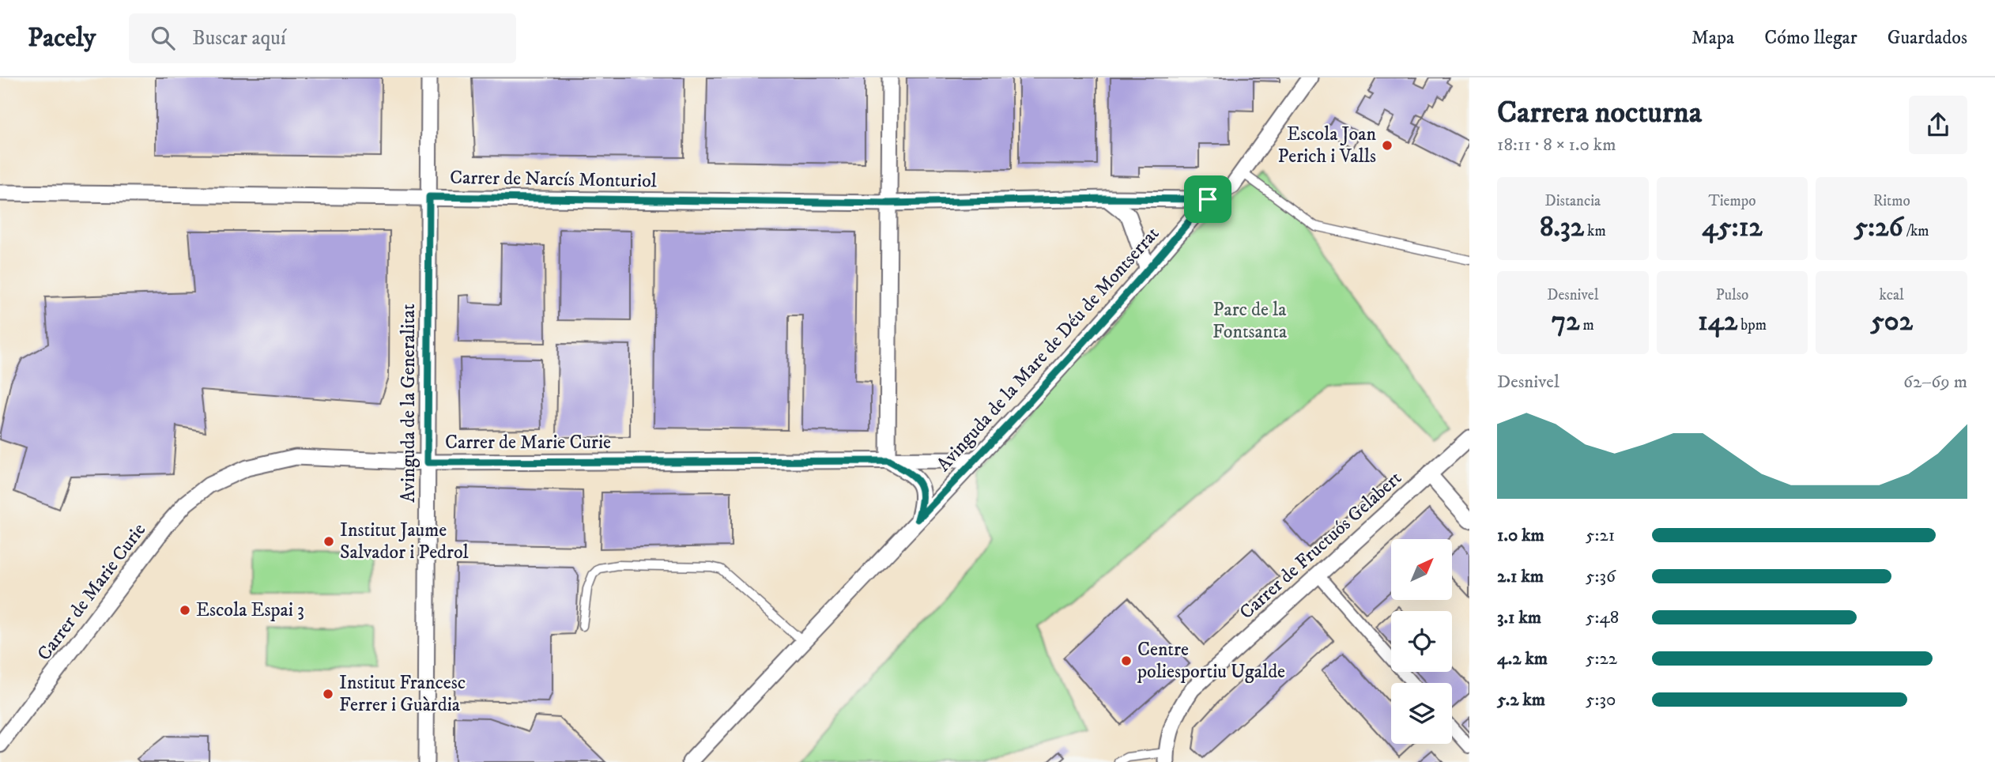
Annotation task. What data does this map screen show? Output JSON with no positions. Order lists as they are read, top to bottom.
{
  "streets": {
    "street": [
      "Carrer de Narcís Monturiol",
      "Avinguda de la Mare de Déu de Montserrat",
      "Avinguda de la Generalitat",
      "Carrer de Marie Curie",
      "Carrer de Fructuós Gelabert"
    ]
  },
  "crossings": [
    ["Carrer de Narcís Monturiol", "Avinguda de la Mare de Déu de Montserrat"],
    ["Carrer de Narcís Monturiol", "Avinguda de la Generalitat"],
    ["Avinguda de la Mare de Déu de Montserrat", "Carrer de Marie Curie"],
    ["Avinguda de la Generalitat", "Carrer de Marie Curie"]
  ],
  "parks": ["Parc de la Fontsanta"],
  "places": [
    "Escola Joan Perich i Valls",
    "Institut Jaume Salvador i Pedrol",
    "Escola Espai 3",
    "Centre poliesportiu Ugalde",
    "Institut Francesc Ferrer i Guàrdia"
  ],
  "north": "top right",
  "page": {
    "header": "Pacely",
    "search": "Buscar aquí",
    "nav": ["Mapa", "Cómo llegar", "Guardados"],
    "heading": ["Carrera nocturna", "18:11 · 8 × 1.0 km"],
    "stats": [
      ["Distancia", "8.32 km"],
      ["Tiempo", "45:12"],
      ["Ritmo", "5:26 /km"],
      ["Desnivel", "72 m"],
      ["Pulso", "142 bpm"],
      ["kcal", "502"]
    ],
    "chart": ["Desnivel", "62–69 m"],
    "list": [
      {
        "name": "1.0 km",
        "note": "5:21"
      },
      {
        "name": "2.1 km",
        "note": "5:36"
      },
      {
        "name": "3.1 km",
        "note": "5:48"
      },
      {
        "name": "4.2 km",
        "note": "5:22"
      },
      {
        "name": "5.2 km",
        "note": "5:30"
      }
    ]
  }
}
